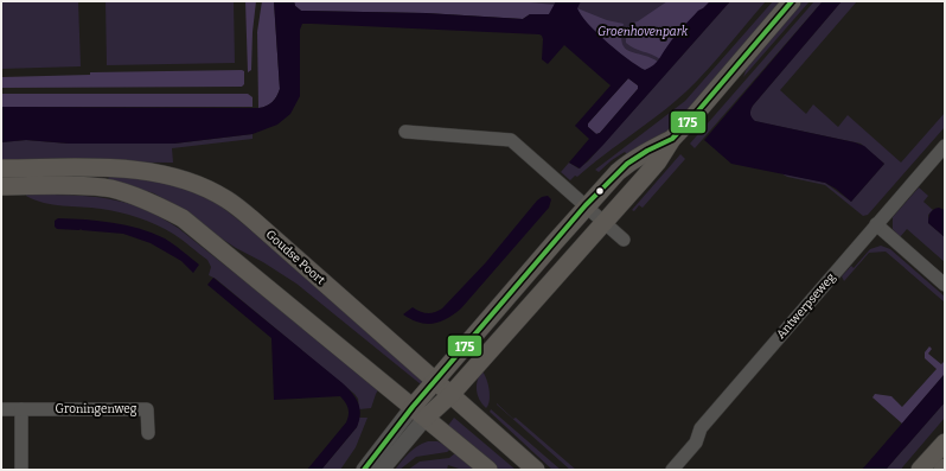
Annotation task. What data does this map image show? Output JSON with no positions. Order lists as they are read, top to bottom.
{
  "streets": {
    "main road": ["Goudse Poort"],
    "street": ["Antwerpseweg", "Groningenweg"]
  },
  "parks": ["Groenhovenpark"],
  "lines": ["transit line 175"]
}
